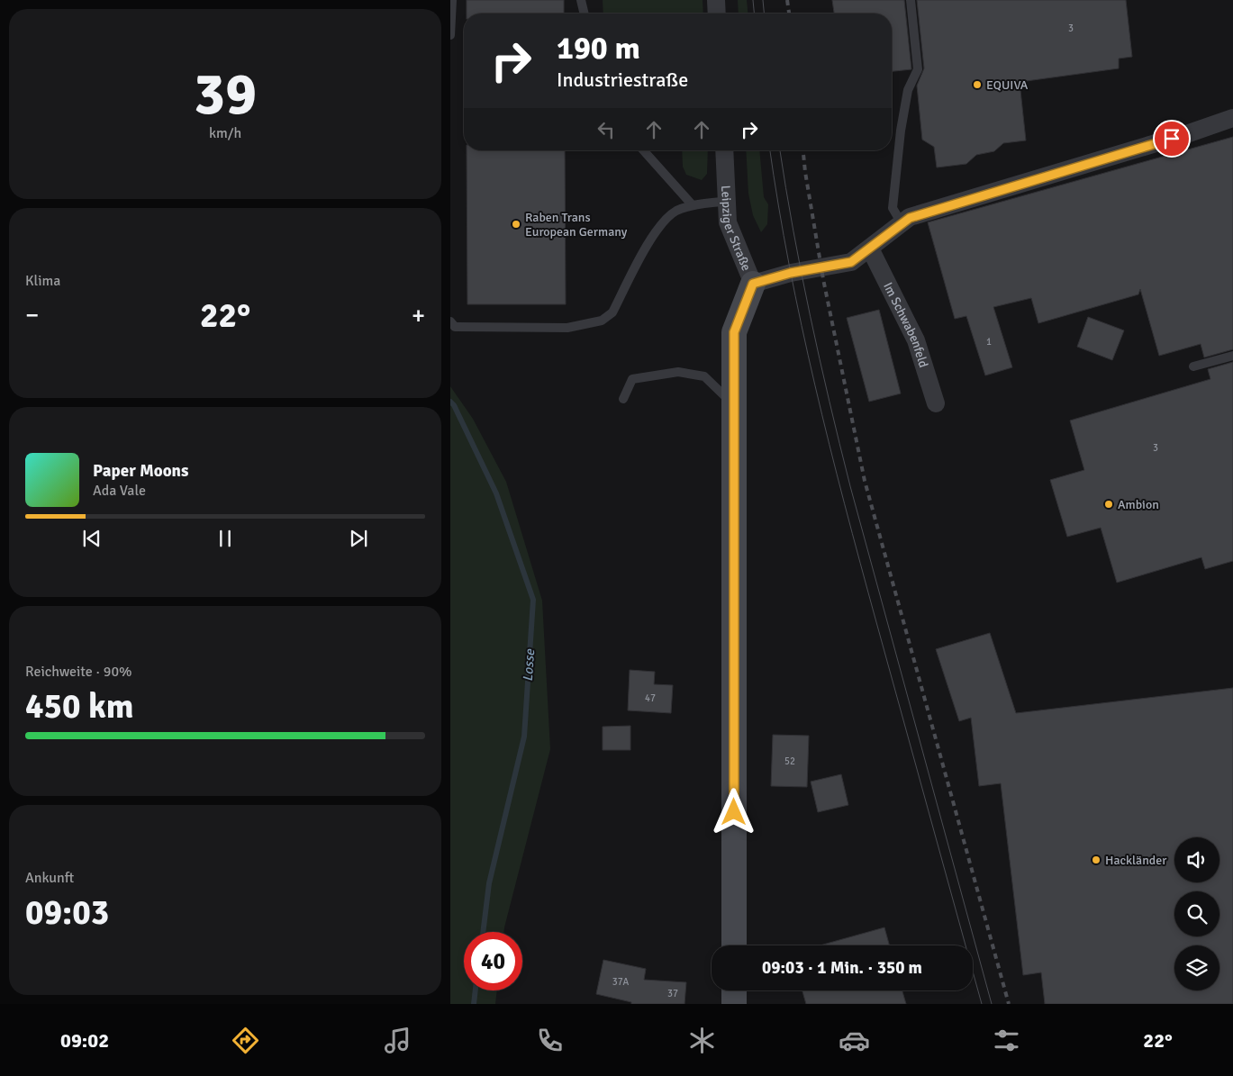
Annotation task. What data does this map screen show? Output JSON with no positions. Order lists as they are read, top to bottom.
{
  "streets": {
    "street": ["Leipziger Straße", "Im Schwabenfeld"]
  },
  "water": ["Losse"],
  "places": [
    "EQUIVA",
    "Raben Trans European Germany",
    "Ambion",
    "Hackländer"
  ],
  "house_numbers": [
    "3",
    "1",
    "3",
    "47",
    "52",
    "37A",
    "37"
  ],
  "page": {
    "tile": [
      ["39", "km/h"],
      "Klima",
      ["Reichweite · 90%", "450 km"],
      ["Ankunft", "09:03"]
    ],
    "turn": ["190 m", "Industriestraße"],
    "heat": ["−", "22°", "+"],
    "song": ["Paper Moons", "Ada Vale"],
    "limit": "40",
    "trip": "09:03 · 1 Min. · 350 m",
    "tabs": ["09:02", "22°"]
  }
}
